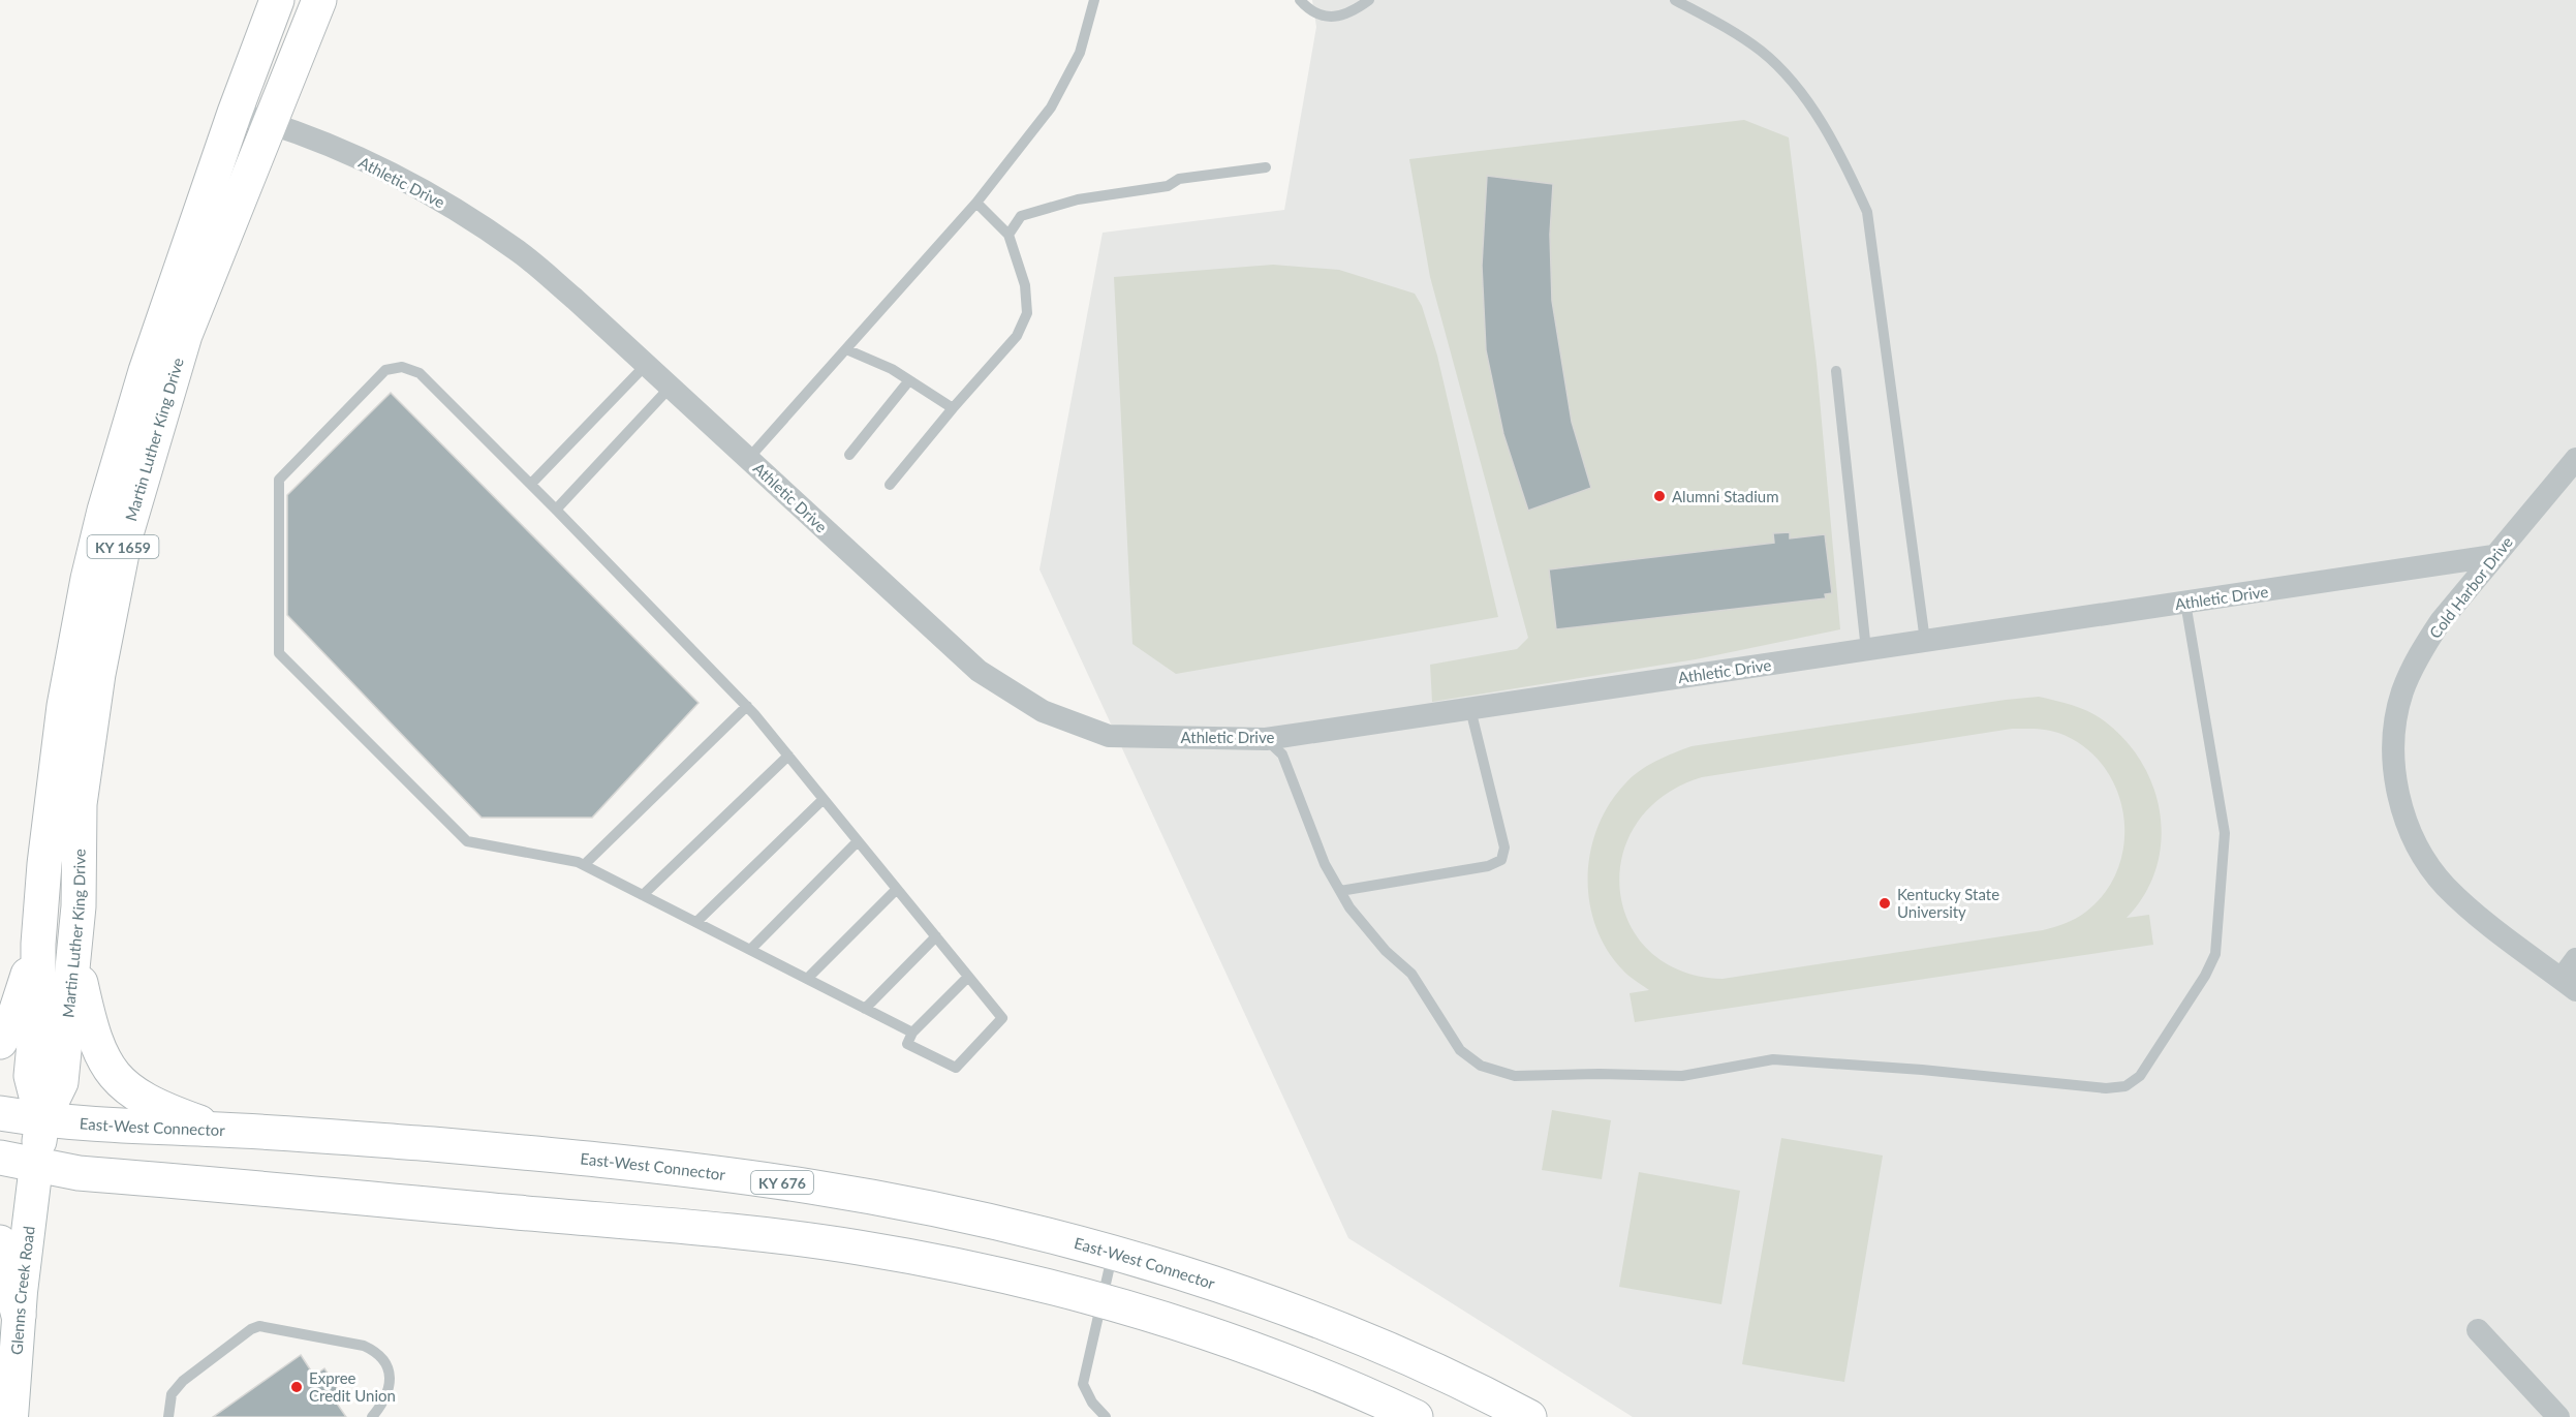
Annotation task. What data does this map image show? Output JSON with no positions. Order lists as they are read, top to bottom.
{
  "streets": {
    "main road": [
      "Martin Luther King Drive",
      "KY 1659",
      "East-West Connector",
      "KY 676"
    ],
    "street": ["Athletic Drive", "Cold Harbor Drive", "Glenns Creek Road"]
  },
  "crossings": [
    ["Athletic Drive", "Martin Luther King Drive"],
    ["Athletic Drive", "Cold Harbor Drive"],
    ["Martin Luther King Drive", "East-West Connector"],
    ["Martin Luther King Drive", "Glenns Creek Road"]
  ],
  "places": ["Alumni Stadium", "Kentucky State University", "Expree Credit Union"]
}
